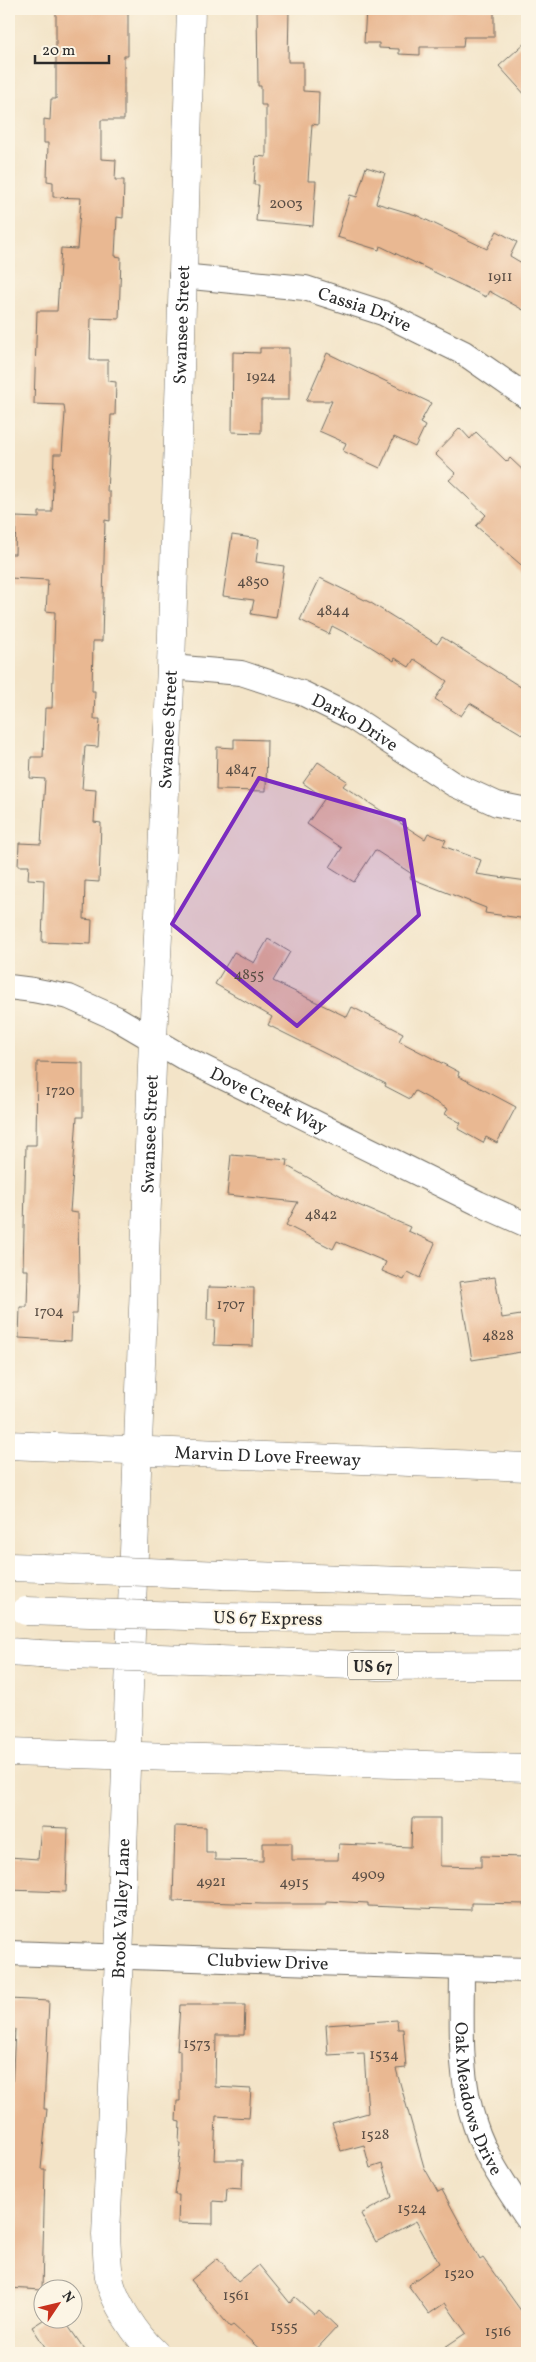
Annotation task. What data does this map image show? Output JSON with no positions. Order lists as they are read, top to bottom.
{
  "streets": {
    "main road": [
      "Swansee Street",
      "Marvin D Love Freeway",
      "US 67 Express",
      "US 67",
      "Brook Valley Lane"
    ],
    "street": [
      "Cassia Drive",
      "Darko Drive",
      "Dove Creek Way",
      "Clubview Drive",
      "Oak Meadows Drive"
    ]
  },
  "crossings": [
    ["Cassia Drive", "Swansee Street"],
    ["Swansee Street", "Darko Drive"],
    ["Swansee Street", "Dove Creek Way"],
    ["Swansee Street", "Marvin D Love Freeway"],
    ["Swansee Street", "Brook Valley Lane"],
    ["Marvin D Love Freeway", "Brook Valley Lane"],
    ["Brook Valley Lane", "Clubview Drive"],
    ["Clubview Drive", "Oak Meadows Drive"]
  ],
  "house_numbers": [
    "2003",
    "1911",
    "1924",
    "4850",
    "4844",
    "4847",
    "4855",
    "1720",
    "4842",
    "1707",
    "1704",
    "4828",
    "4909",
    "4921",
    "4915",
    "1573",
    "1534",
    "1528",
    "1524",
    "1520",
    "1561",
    "1555",
    "1516"
  ],
  "scale_bar": "20 m",
  "north": "top right"
}
